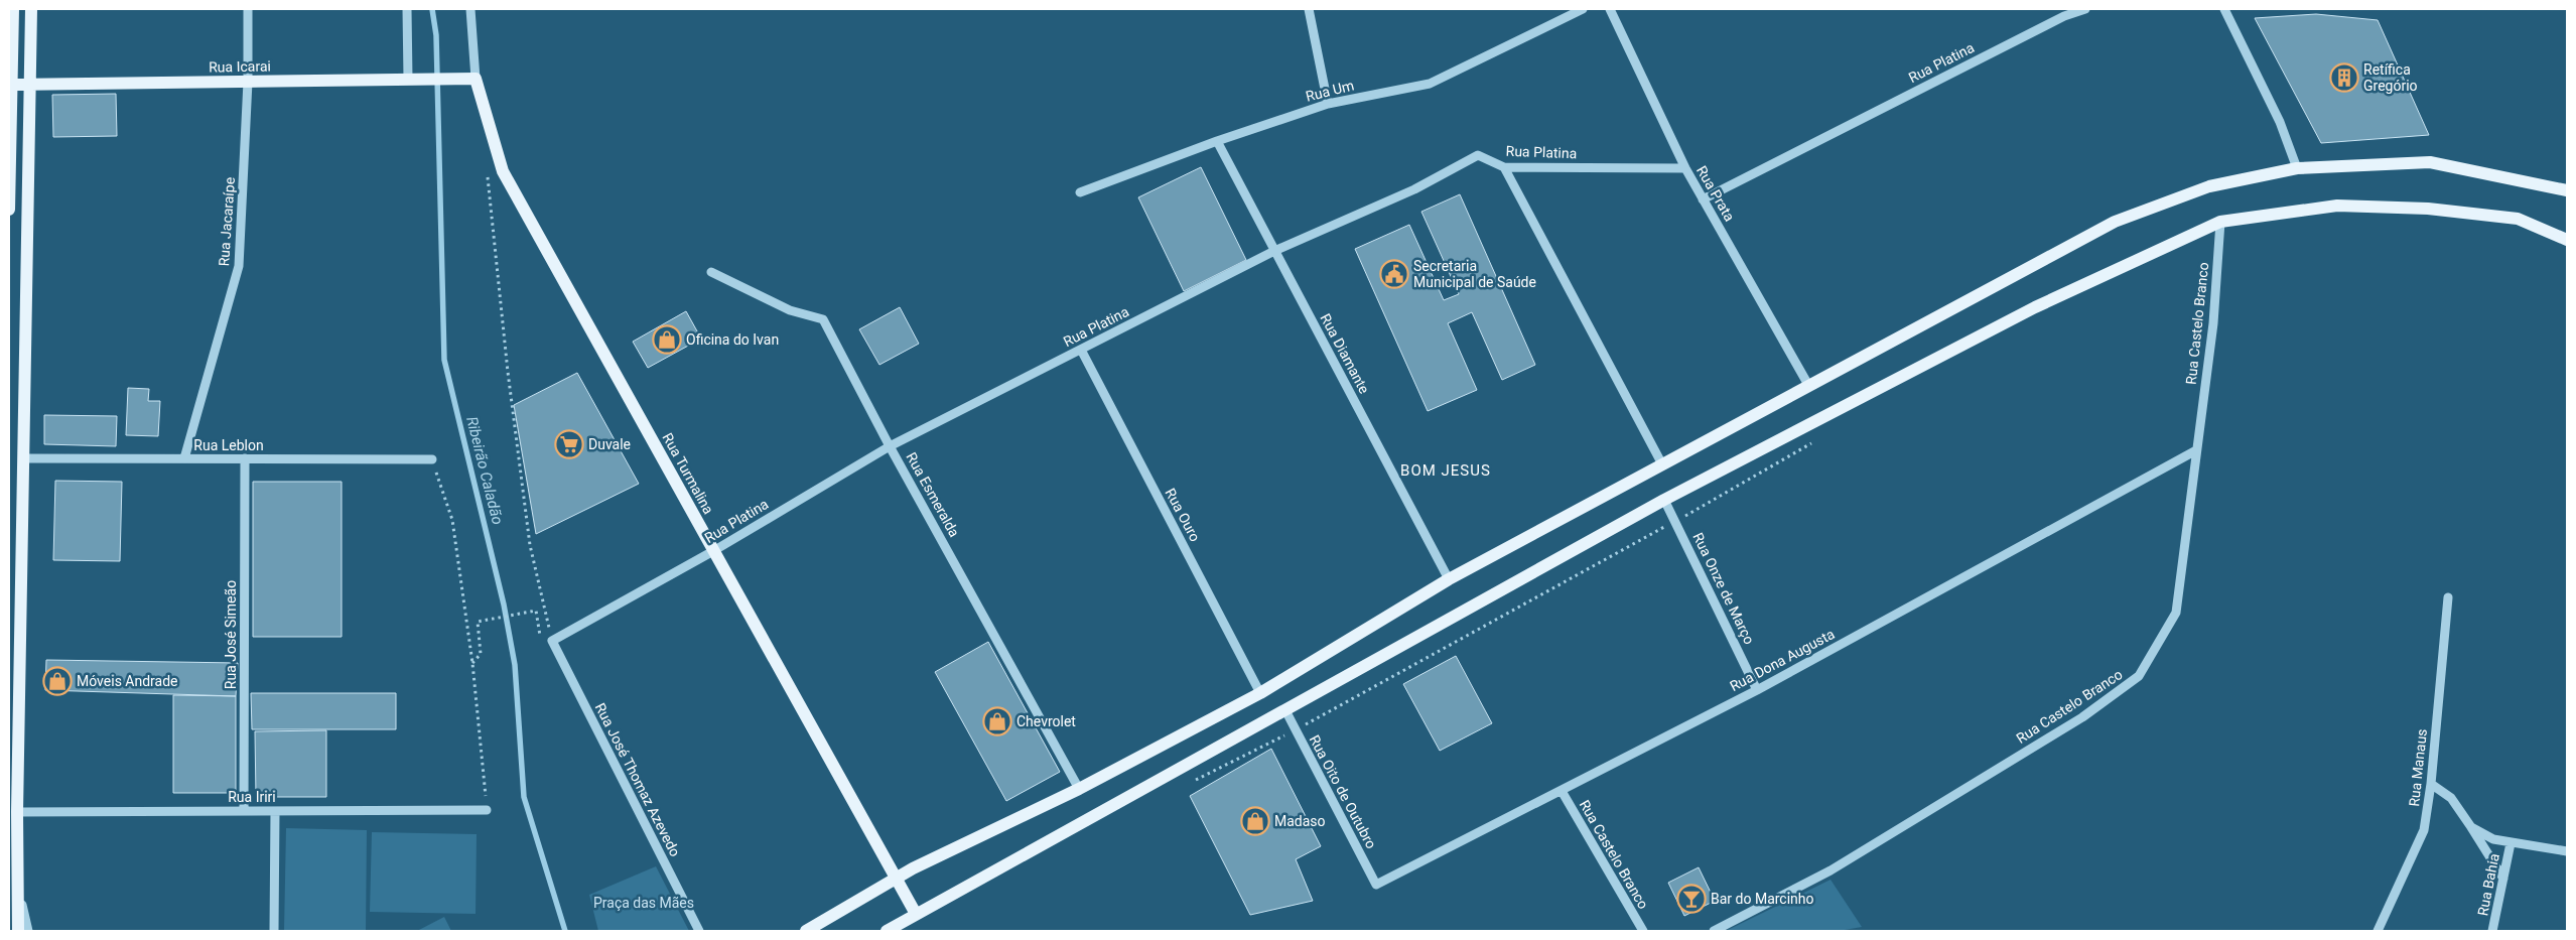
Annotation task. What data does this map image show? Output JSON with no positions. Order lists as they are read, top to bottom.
{
  "streets": {
    "main road": ["Rua Icarai", "Rua Turmalina"],
    "street": [
      "Rua Platina",
      "Rua Um",
      "Rua Prata",
      "Rua Jacaraípe",
      "Rua Castelo Branco",
      "Rua Diamante",
      "Rua Leblon",
      "Rua Esmeralda",
      "Rua Ouro",
      "Rua Onze de Março",
      "Rua José Simeão",
      "Rua Dona Augusta",
      "Rua Manaus",
      "Rua José Thomaz Azevedo",
      "Rua Oito de Outubro",
      "Rua Iriri",
      "Rua Bahia"
    ]
  },
  "crossings": [
    ["Rua Platina", "Rua Prata"],
    ["Rua Platina", "Rua Diamante"],
    ["Rua Platina", "Rua Turmalina"],
    ["Rua Platina", "Rua Esmeralda"],
    ["Rua Platina", "Rua Ouro"],
    ["Rua Platina", "Rua José Thomaz Azevedo"],
    ["Rua Icarai", "Rua Jacaraípe"],
    ["Rua Icarai", "Rua Turmalina"],
    ["Rua Um", "Rua Diamante"],
    ["Rua Jacaraípe", "Rua Leblon"],
    ["Rua Castelo Branco", "Rua Dona Augusta"],
    ["Rua Leblon", "Rua José Simeão"],
    ["Rua Onze de Março", "Rua Dona Augusta"],
    ["Rua José Simeão", "Rua Iriri"],
    ["Rua Dona Augusta", "Rua Oito de Outubro"]
  ],
  "districts": ["BOM JESUS"],
  "water": ["Ribeirão Caladão"],
  "parks": ["Praça das Mães"],
  "places": {
    "building": ["Retífica Gregório"],
    "public building": ["Secretaria Municipal de Saúde"],
    "shop": [
      "Oficina do Ivan",
      "Móveis Andrade",
      "Chevrolet",
      "Madaso"
    ],
    "supermarket": ["Duvale"],
    "bar": ["Bar do Marcinho"]
  }
}
